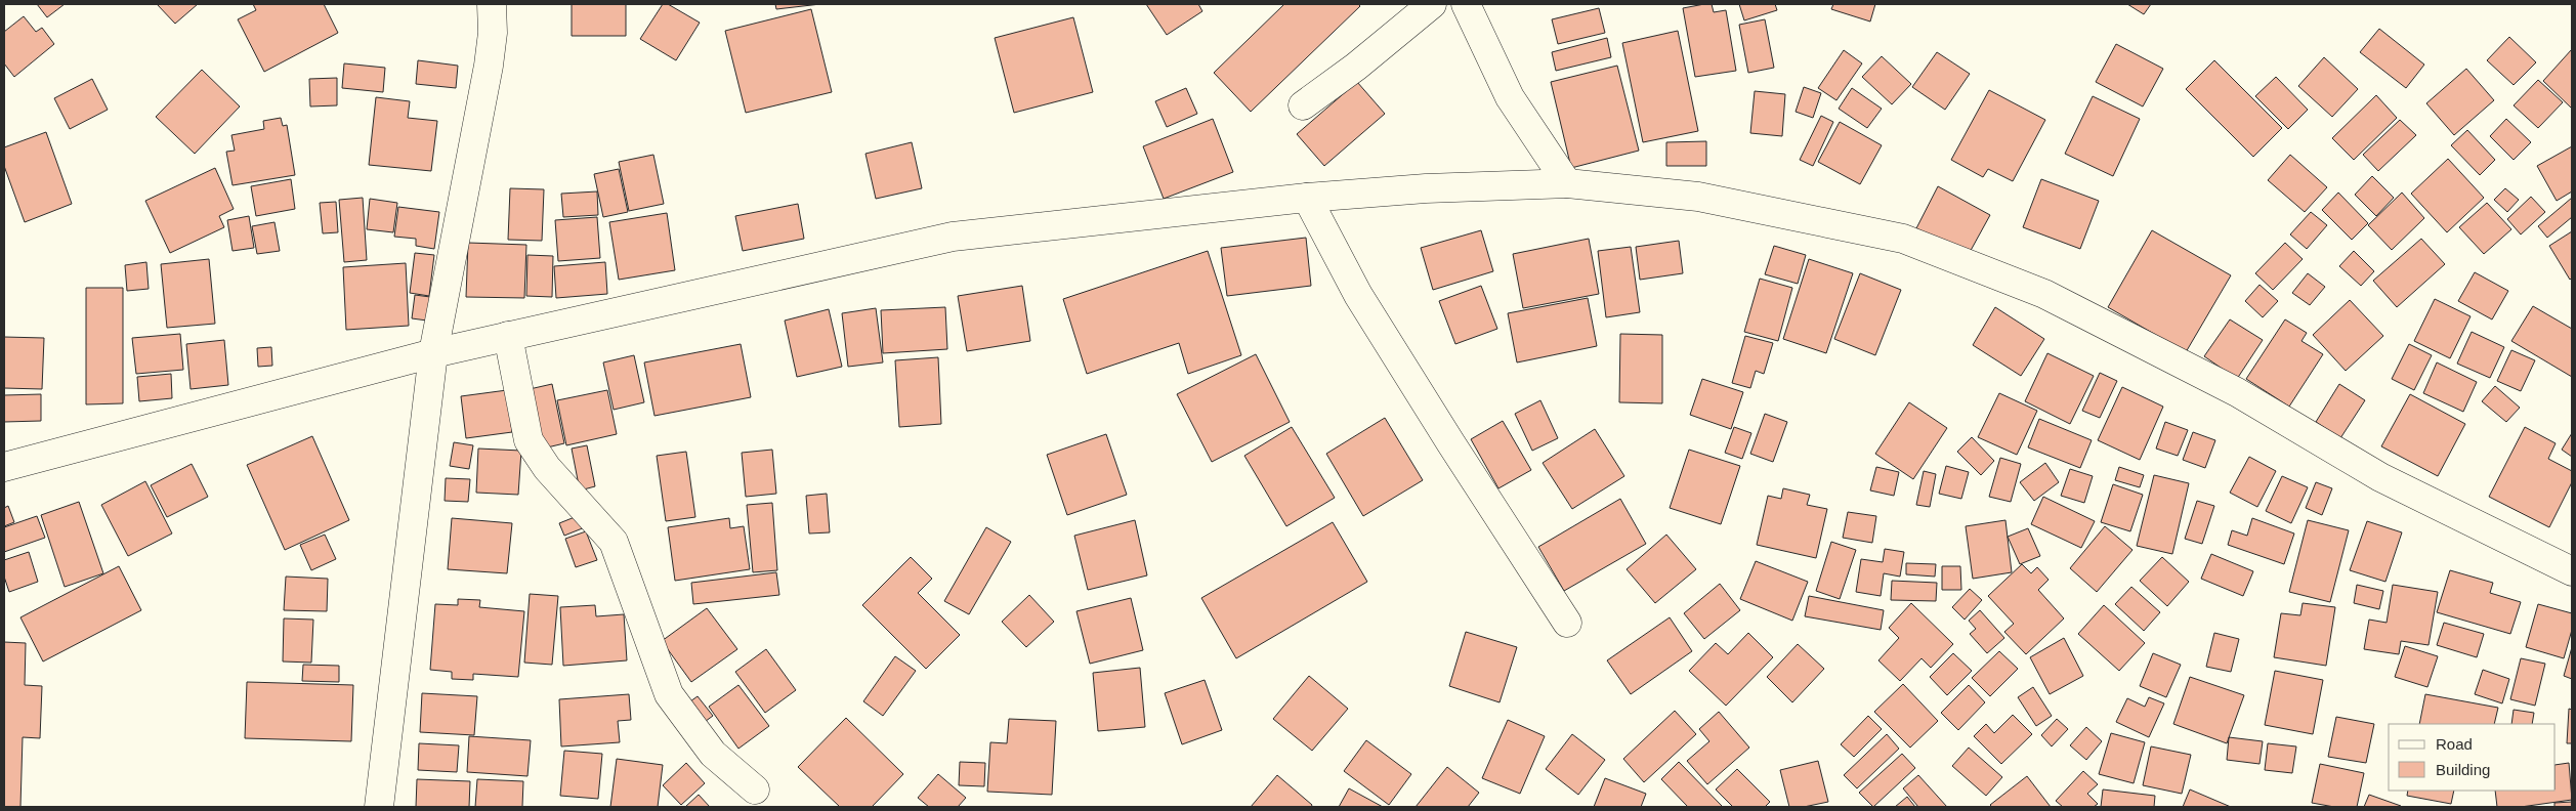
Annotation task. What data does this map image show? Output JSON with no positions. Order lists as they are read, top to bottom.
{
  "legend": ["Road", "Building"]
}
